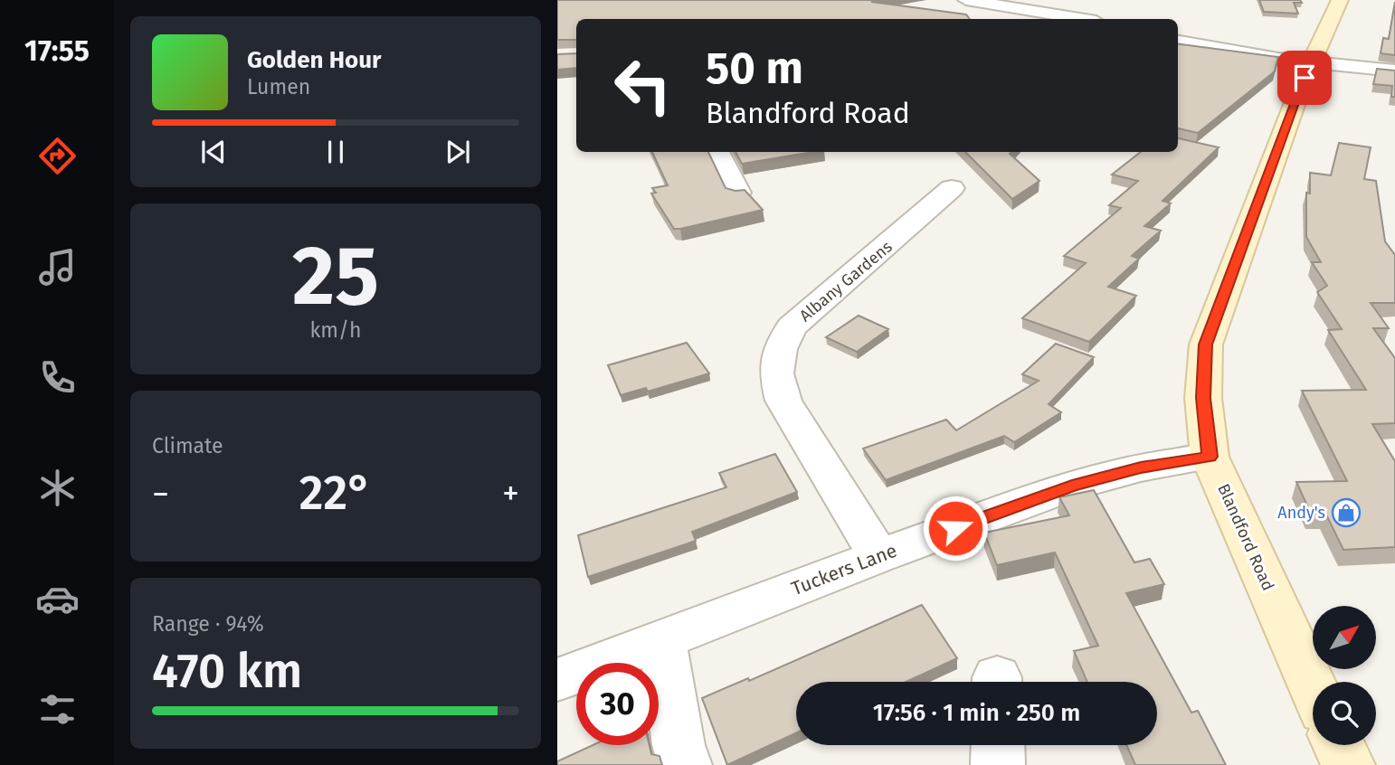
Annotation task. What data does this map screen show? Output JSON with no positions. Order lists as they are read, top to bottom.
{
  "streets": {
    "main road": ["Blandford Road"],
    "street": ["Albany Gardens", "Tuckers Lane"]
  },
  "crossings": [
    ["Albany Gardens", "Tuckers Lane"],
    ["Blandford Road", "Tuckers Lane"]
  ],
  "places": {
    "shop": ["Andy's"]
  },
  "north": "top right",
  "page": {
    "tabs": "17:55",
    "turn": ["50 m", "Blandford Road"],
    "song": ["Golden Hour", "Lumen"],
    "tile": [
      ["25", "km/h"],
      "Climate",
      ["Range · 94%", "470 km"]
    ],
    "heat": ["−", "22°", "+"],
    "limit": "30",
    "trip": "17:56 · 1 min · 250 m"
  }
}
